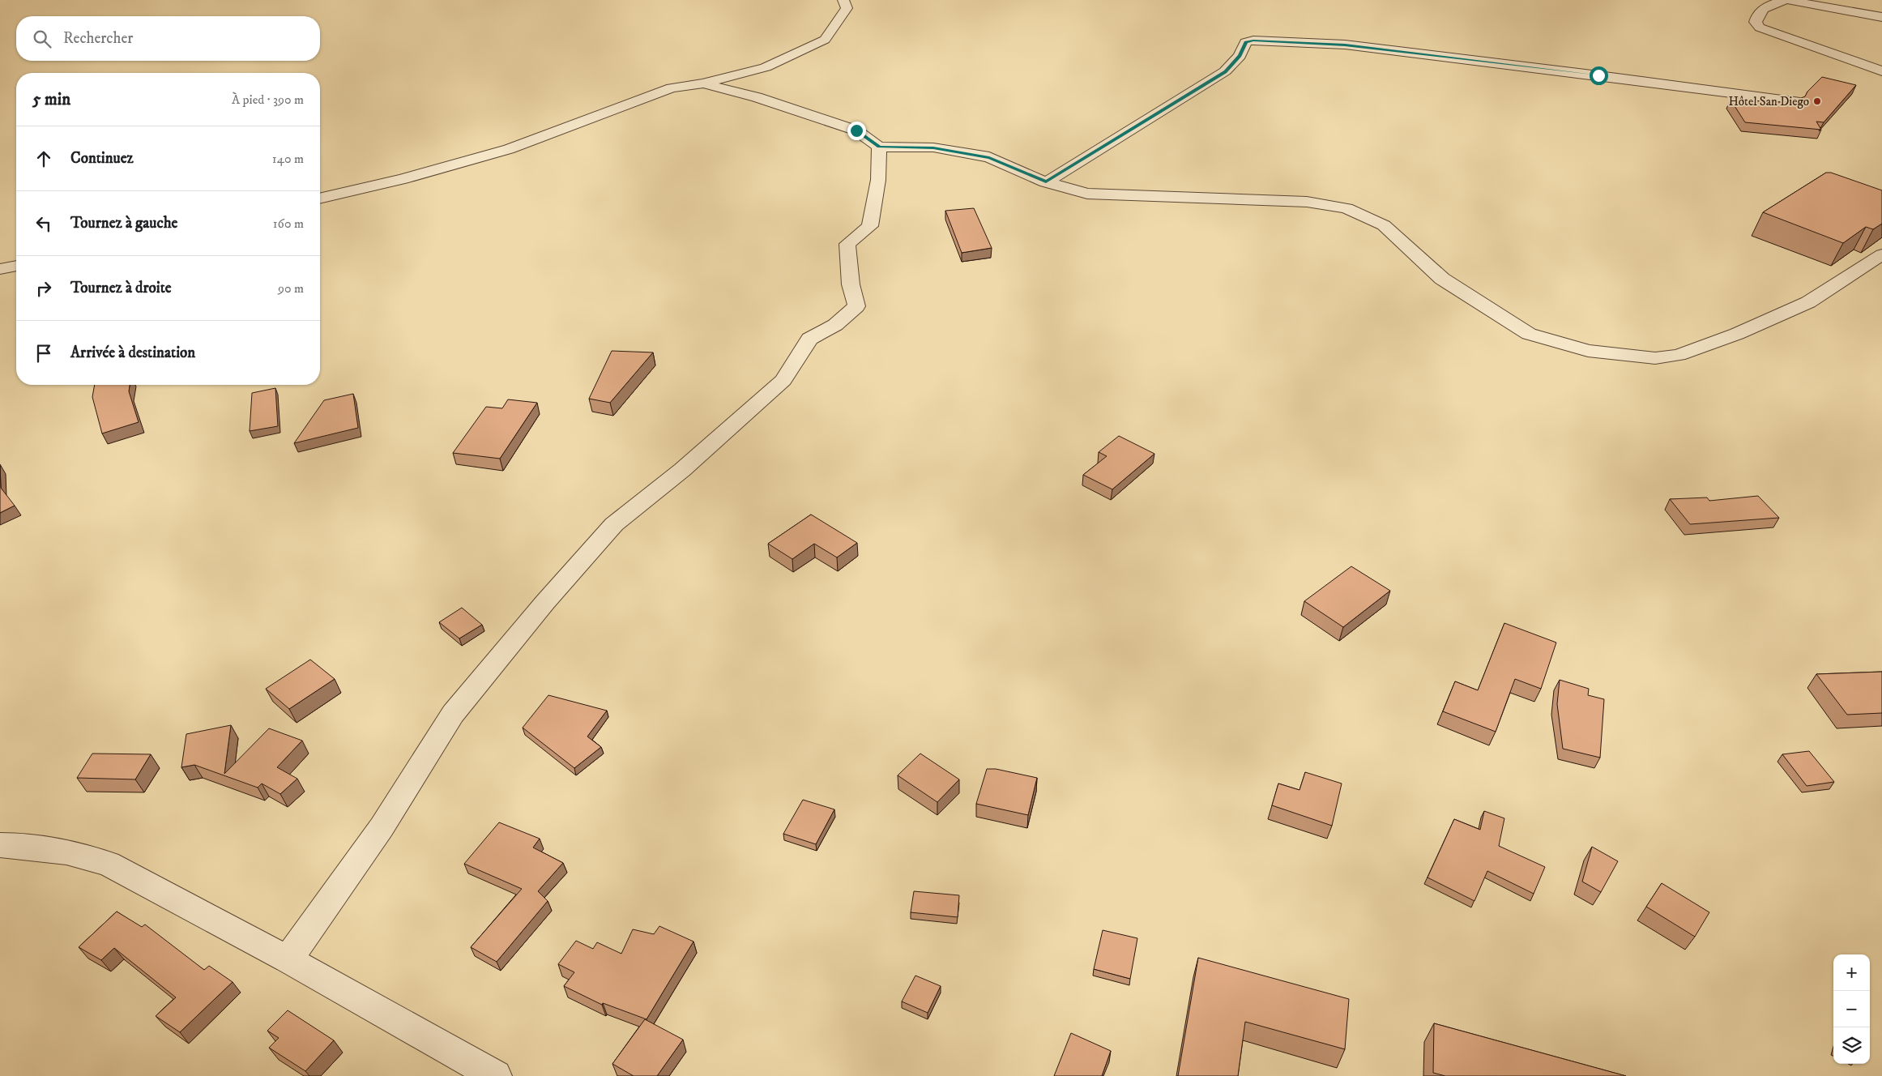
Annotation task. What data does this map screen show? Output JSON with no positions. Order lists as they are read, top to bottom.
{
  "places": ["Hôtel San Diego"],
  "page": {
    "search": "Rechercher",
    "heading": ["5 min", "À pied · 390 m"],
    "list": [
      ["Continuez", "140 m"],
      ["Tournez à gauche", "160 m"],
      ["Tournez à droite", "90 m"],
      "Arrivée à destination"
    ],
    "map_buttons": ["+", "−"]
  }
}
